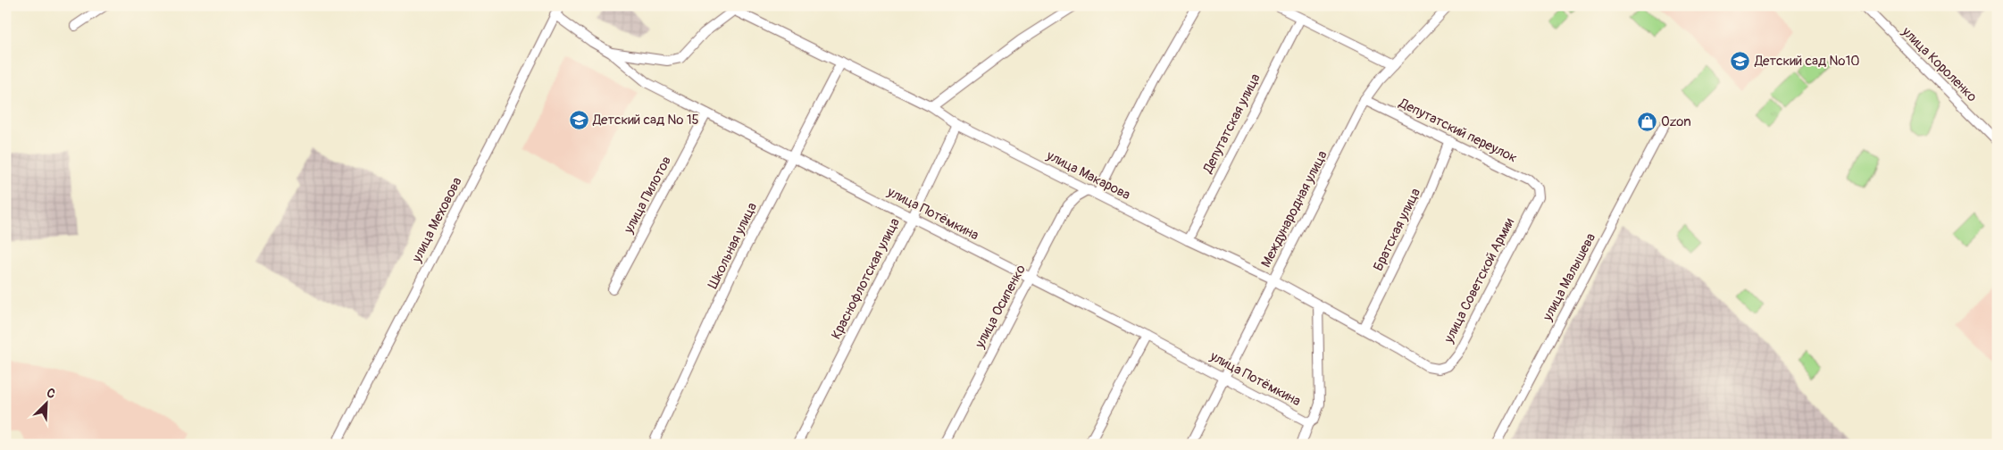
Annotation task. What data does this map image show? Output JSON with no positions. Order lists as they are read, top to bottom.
{
  "streets": {
    "street": [
      "улица Короленко",
      "Депутатская улица",
      "Депутатский переулок",
      "улица Макарова",
      "улица Пилотов",
      "Международная улица",
      "улица Потёмкина",
      "улица Меховова",
      "Братская улица",
      "Школьная улица",
      "улица Малышева",
      "Краснофлотская улица",
      "улица Советской Армии",
      "улица Осипенко"
    ]
  },
  "crossings": [
    ["Депутатская улица", "улица Макарова"],
    ["Депутатский переулок", "Международная улица"],
    ["Депутатский переулок", "Братская улица"],
    ["Депутатский переулок", "улица Советской Армии"],
    ["улица Макарова", "Международная улица"],
    ["улица Макарова", "Братская улица"],
    ["улица Макарова", "Школьная улица"],
    ["улица Макарова", "Краснофлотская улица"],
    ["улица Макарова", "улица Советской Армии"],
    ["улица Макарова", "улица Осипенко"],
    ["улица Пилотов", "улица Потёмкина"],
    ["Международная улица", "улица Потёмкина"],
    ["улица Потёмкина", "улица Меховова"],
    ["улица Потёмкина", "Школьная улица"],
    ["улица Потёмкина", "Краснофлотская улица"],
    ["улица Потёмкина", "улица Осипенко"]
  ],
  "places": {
    "school or university": ["Детский сад №10", "Детский сад № 15"],
    "shop": ["Ozon"]
  },
  "north": "top right"
}
